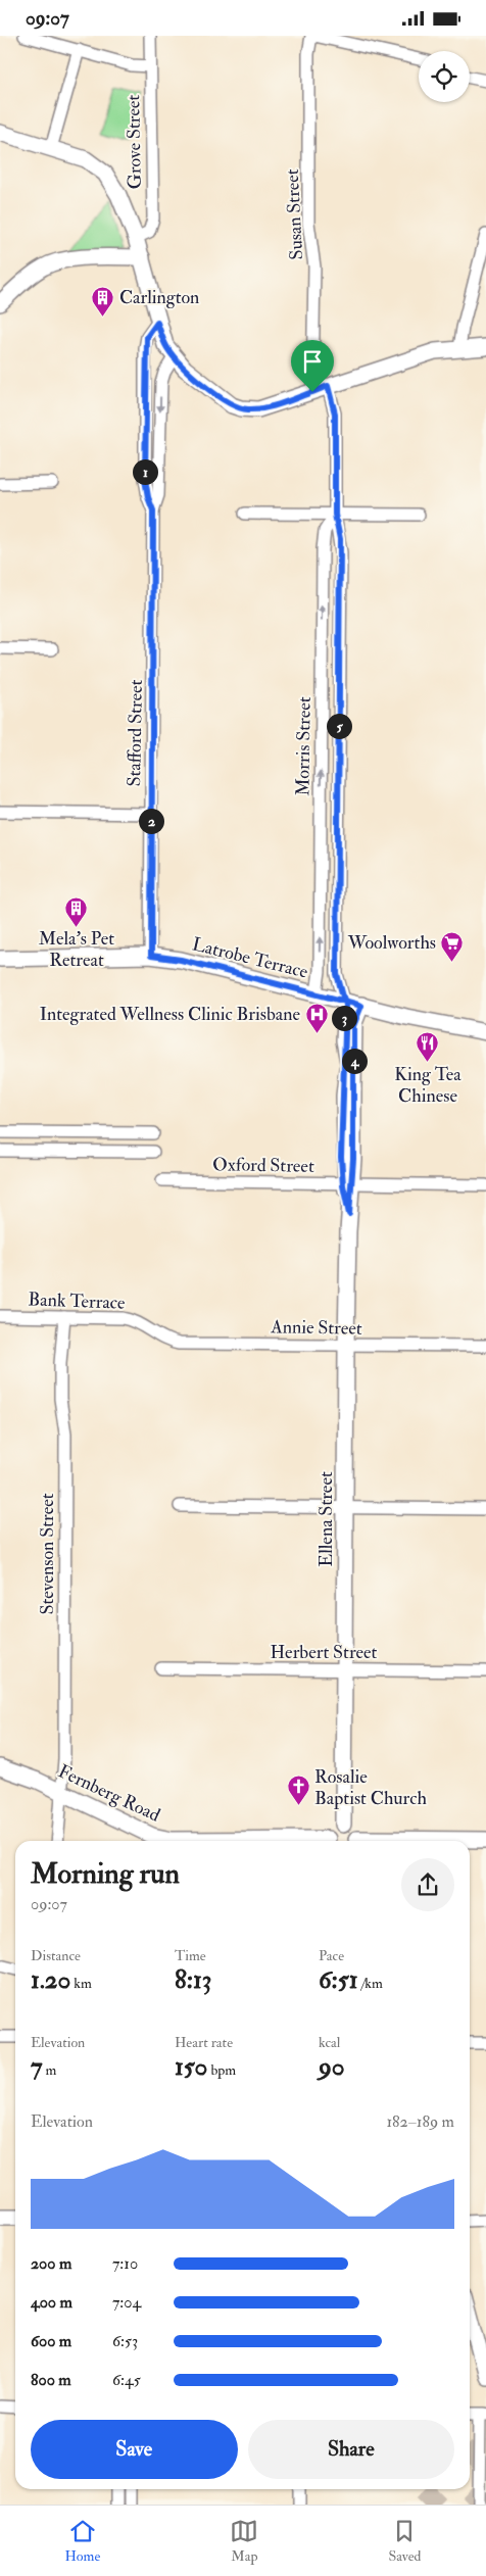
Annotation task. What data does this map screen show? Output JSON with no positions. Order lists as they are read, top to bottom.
{
  "streets": {
    "street": [
      "Grove Street",
      "Susan Street",
      "Stafford Street",
      "Morris Street",
      "Latrobe Terrace",
      "Oxford Street",
      "Bank Terrace",
      "Annie Street",
      "Ellena Street",
      "Stevenson Street",
      "Herbert Street",
      "Fernberg Road"
    ]
  },
  "crossings": [
    ["Stafford Street", "Latrobe Terrace"],
    ["Morris Street", "Latrobe Terrace"],
    ["Morris Street", "Ellena Street"],
    ["Latrobe Terrace", "Ellena Street"],
    ["Oxford Street", "Ellena Street"],
    ["Bank Terrace", "Annie Street"],
    ["Bank Terrace", "Stevenson Street"],
    ["Annie Street", "Ellena Street"],
    ["Ellena Street", "Herbert Street"],
    ["Stevenson Street", "Fernberg Road"]
  ],
  "places": {
    "building": ["Carlington", "Mela's Pet Retreat"],
    "supermarket": ["Woolworths"],
    "hospital": ["Integrated Wellness Clinic Brisbane"],
    "restaurant": ["King Tea Chinese"],
    "church": ["Rosalie Baptist Church"]
  },
  "page": {
    "status": "09:07",
    "pins": [
      "1",
      "5",
      "2",
      "3",
      "4"
    ],
    "heading": ["Morning run", "09:07"],
    "stats": [
      ["Distance", "1.20 km"],
      ["Time", "8:13"],
      ["Pace", "6:51 /km"],
      ["Elevation", "7 m"],
      ["Heart rate", "150 bpm"],
      ["kcal", "90"]
    ],
    "chart": ["Elevation", "182–189 m"],
    "list": [
      {
        "name": "200 m",
        "note": "7:10"
      },
      {
        "name": "400 m",
        "note": "7:04"
      },
      {
        "name": "600 m",
        "note": "6:53"
      },
      {
        "name": "800 m",
        "note": "6:45"
      }
    ],
    "buttons": ["Save", "Share"],
    "tabs": ["Home", "Map", "Saved"]
  }
}
